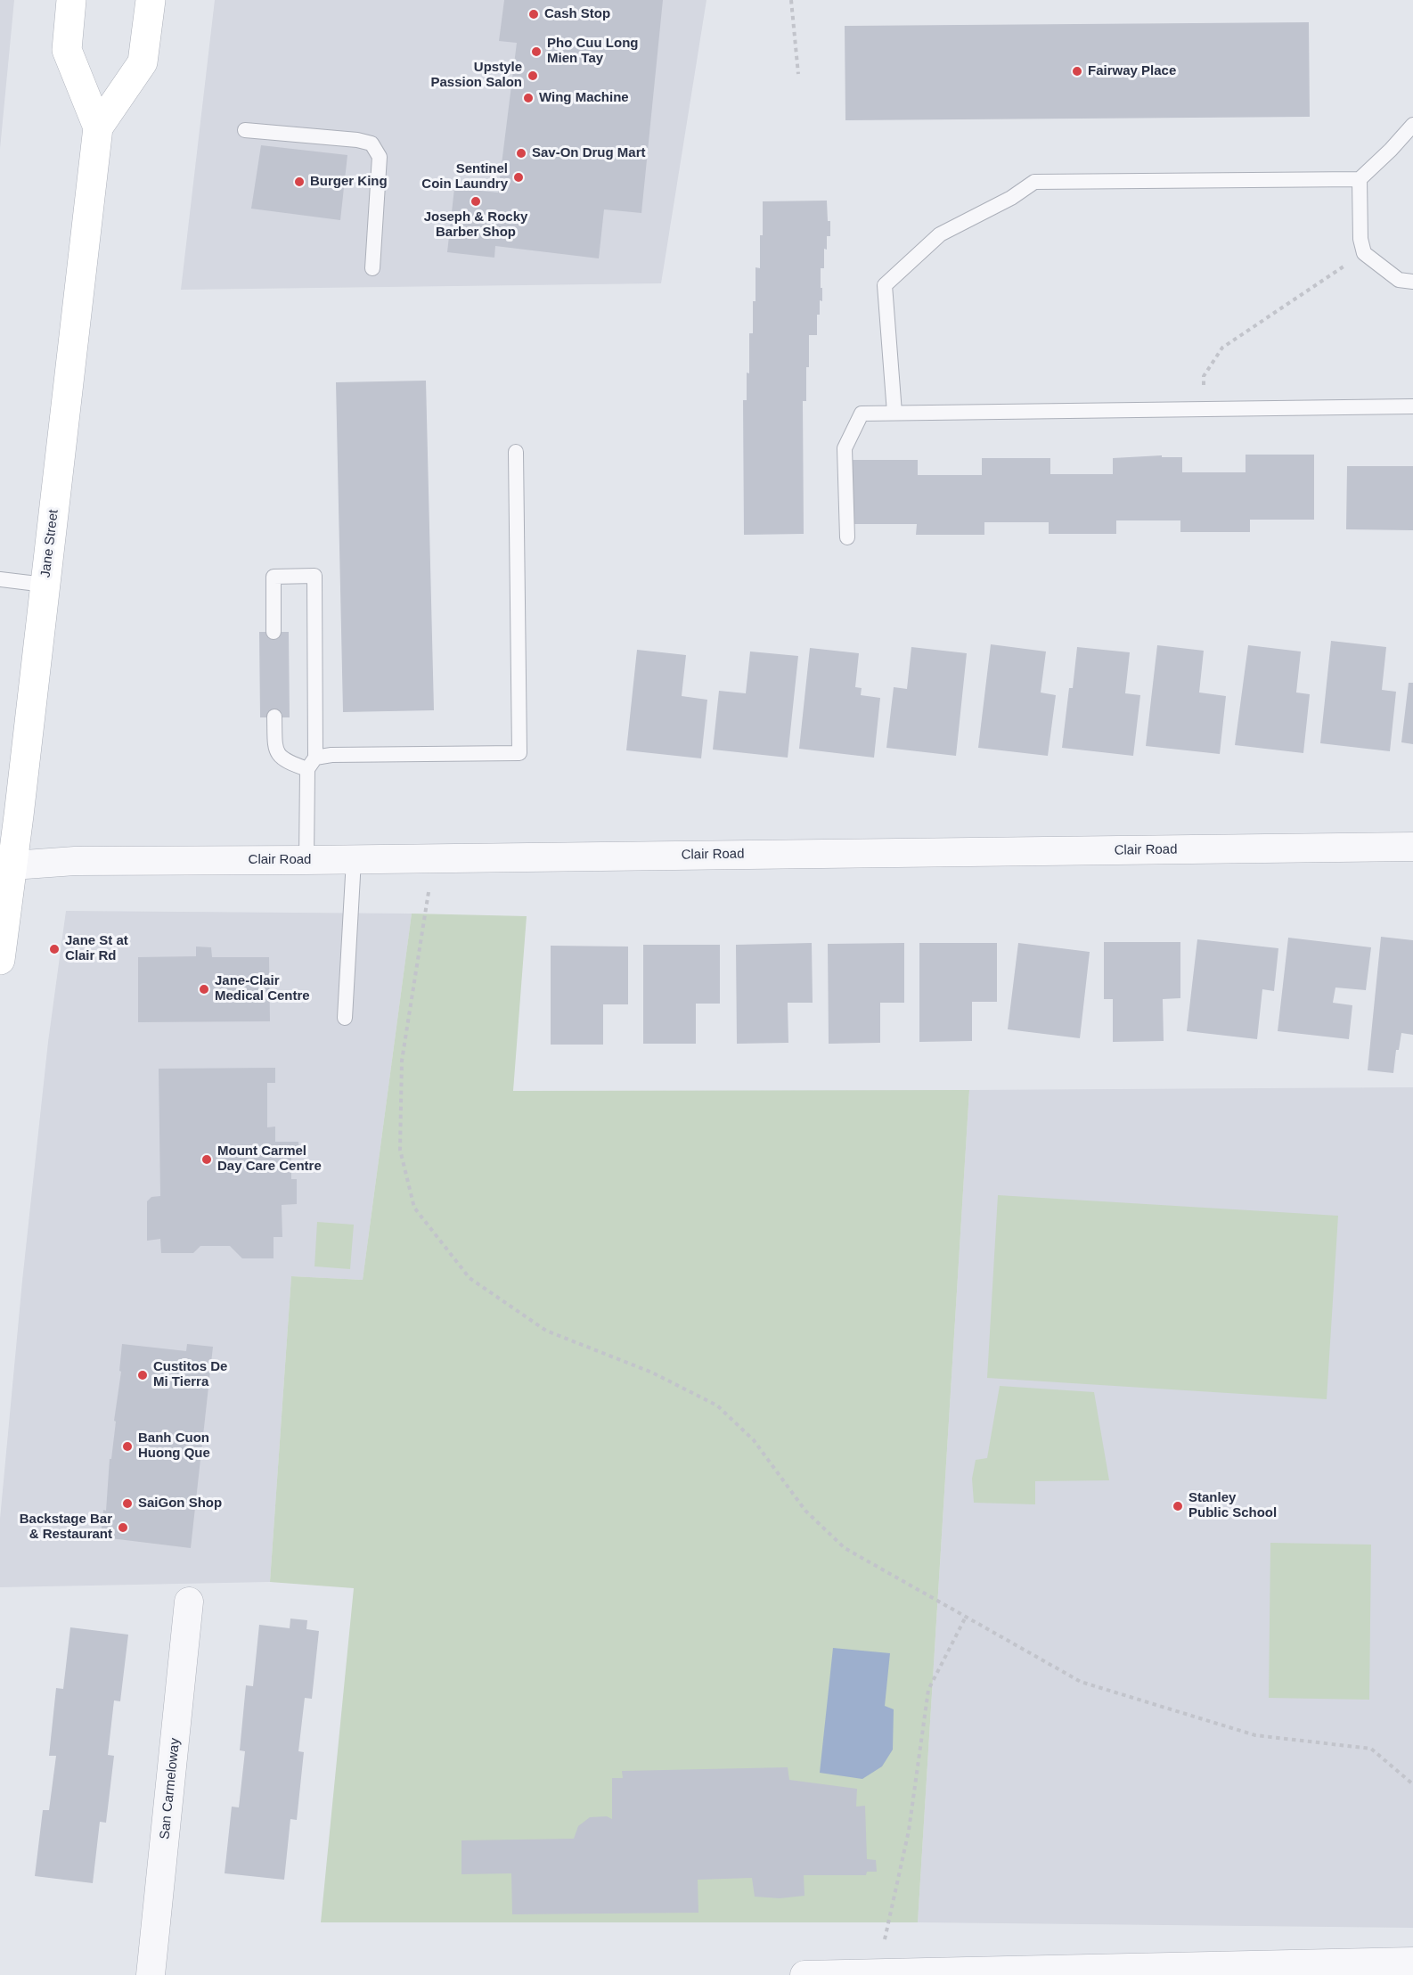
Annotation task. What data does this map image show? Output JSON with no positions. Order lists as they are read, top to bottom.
{
  "streets": {
    "main road": ["Jane Street"],
    "street": ["Clair Road", "San Carmeloway"]
  },
  "crossings": [
    ["Jane Street", "Clair Road"]
  ],
  "places": [
    "Cash Stop",
    "Pho Cuu Long Mien Tay",
    "Fairway Place",
    "Upstyle Passion Salon",
    "Wing Machine",
    "Sav-On Drug Mart",
    "Sentinel Coin Laundry",
    "Burger King",
    "Joseph & Rocky Barber Shop",
    "Jane St at Clair Rd",
    "Jane-Clair Medical Centre",
    "Mount Carmel Day Care Centre",
    "Custitos De Mi Tierra",
    "Banh Cuon Huong Que",
    "SaiGon Shop",
    "Stanley Public School",
    "Backstage Bar & Restaurant"
  ]
}
